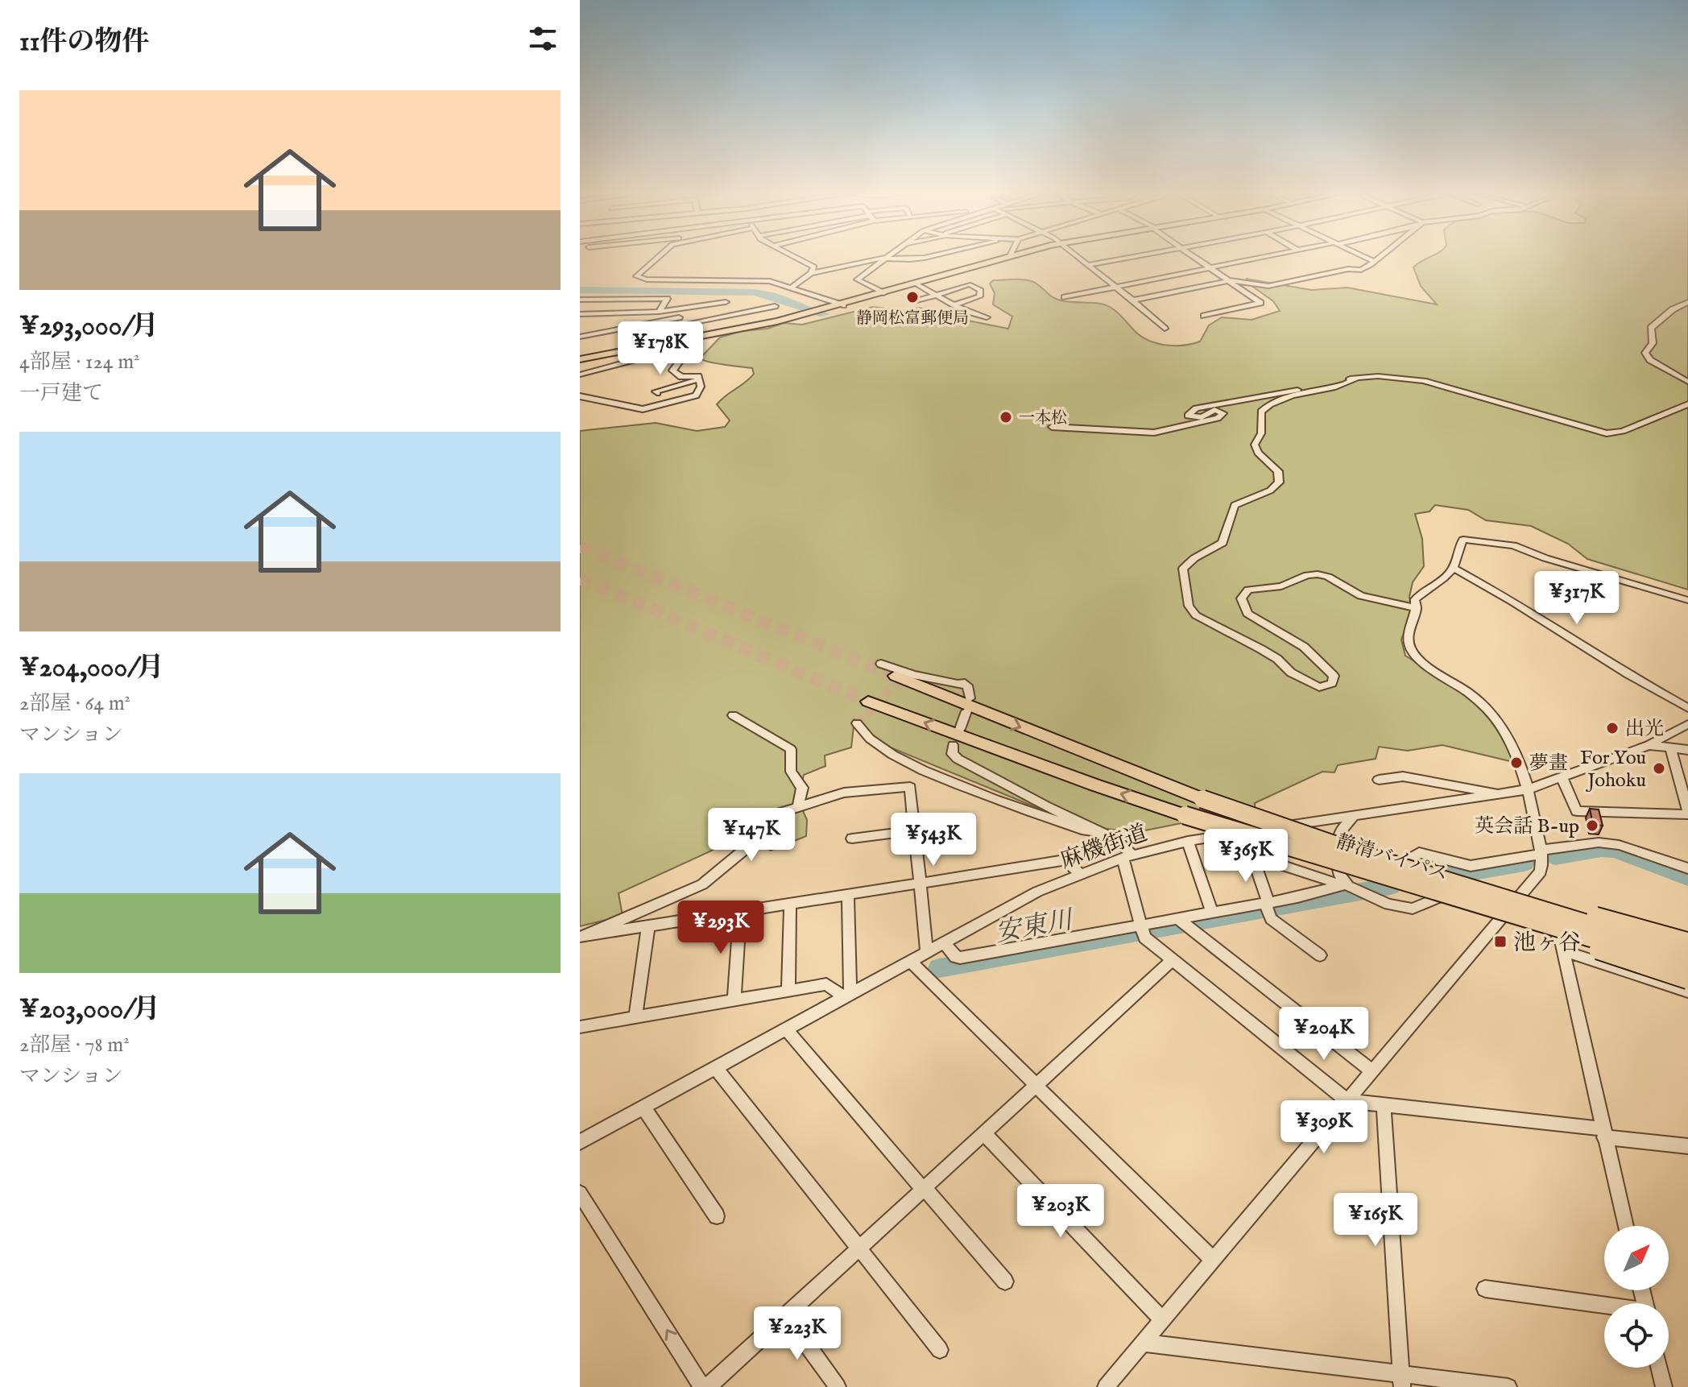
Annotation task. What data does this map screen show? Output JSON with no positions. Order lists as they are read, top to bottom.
{
  "streets": {
    "highway": ["静清バイパス"],
    "street": ["麻機街道"]
  },
  "water": ["安東川"],
  "places": {
    "other": [
      "静岡松富郵便局",
      "一本松",
      "出光",
      "夢畫",
      "For You Johoku",
      "英会話 B-up"
    ],
    "transit": ["池ヶ谷"]
  },
  "north": "top right",
  "page": {
    "heading": "11件の物件",
    "list": [
      {
        "name": "¥293,000/月",
        "note": "4部屋 · 124 m² · 一戸建て"
      },
      {
        "name": "¥204,000/月",
        "note": "2部屋 · 64 m² · マンション"
      },
      {
        "name": "¥203,000/月",
        "note": "2部屋 · 78 m² · マンション"
      }
    ],
    "price": [
      "¥178K",
      "¥317K",
      "¥147K",
      "¥543K",
      "¥365K",
      "¥293K",
      "¥204K",
      "¥309K",
      "¥203K",
      "¥165K",
      "¥223K"
    ]
  }
}
